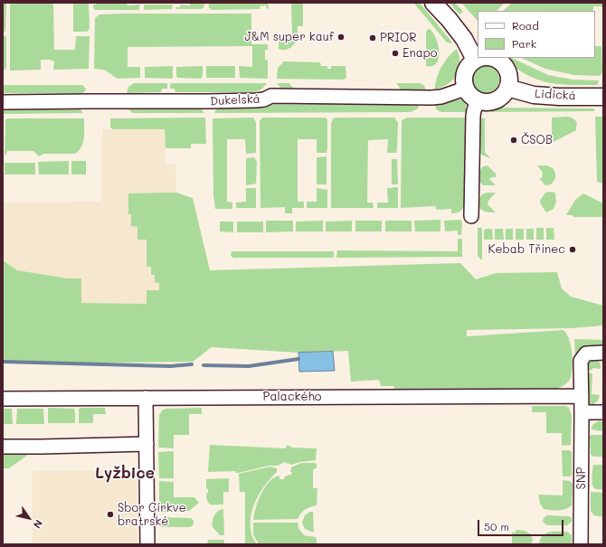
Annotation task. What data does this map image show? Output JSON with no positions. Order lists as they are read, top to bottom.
{
  "streets": {
    "street": [
      "Lidická",
      "Dukelská",
      "Palackého",
      "SNP"
    ]
  },
  "crossings": [
    ["Palackého", "SNP"]
  ],
  "districts": ["Lyžbice"],
  "places": [
    "J&M super kauf",
    "PRIOR",
    "Enapo",
    "ČSOB",
    "Kebab Třinec",
    "Sbor Církve bratrské"
  ],
  "legend": ["Road", "Park"],
  "scale_bar": "50 m",
  "north": "bottom right"
}
